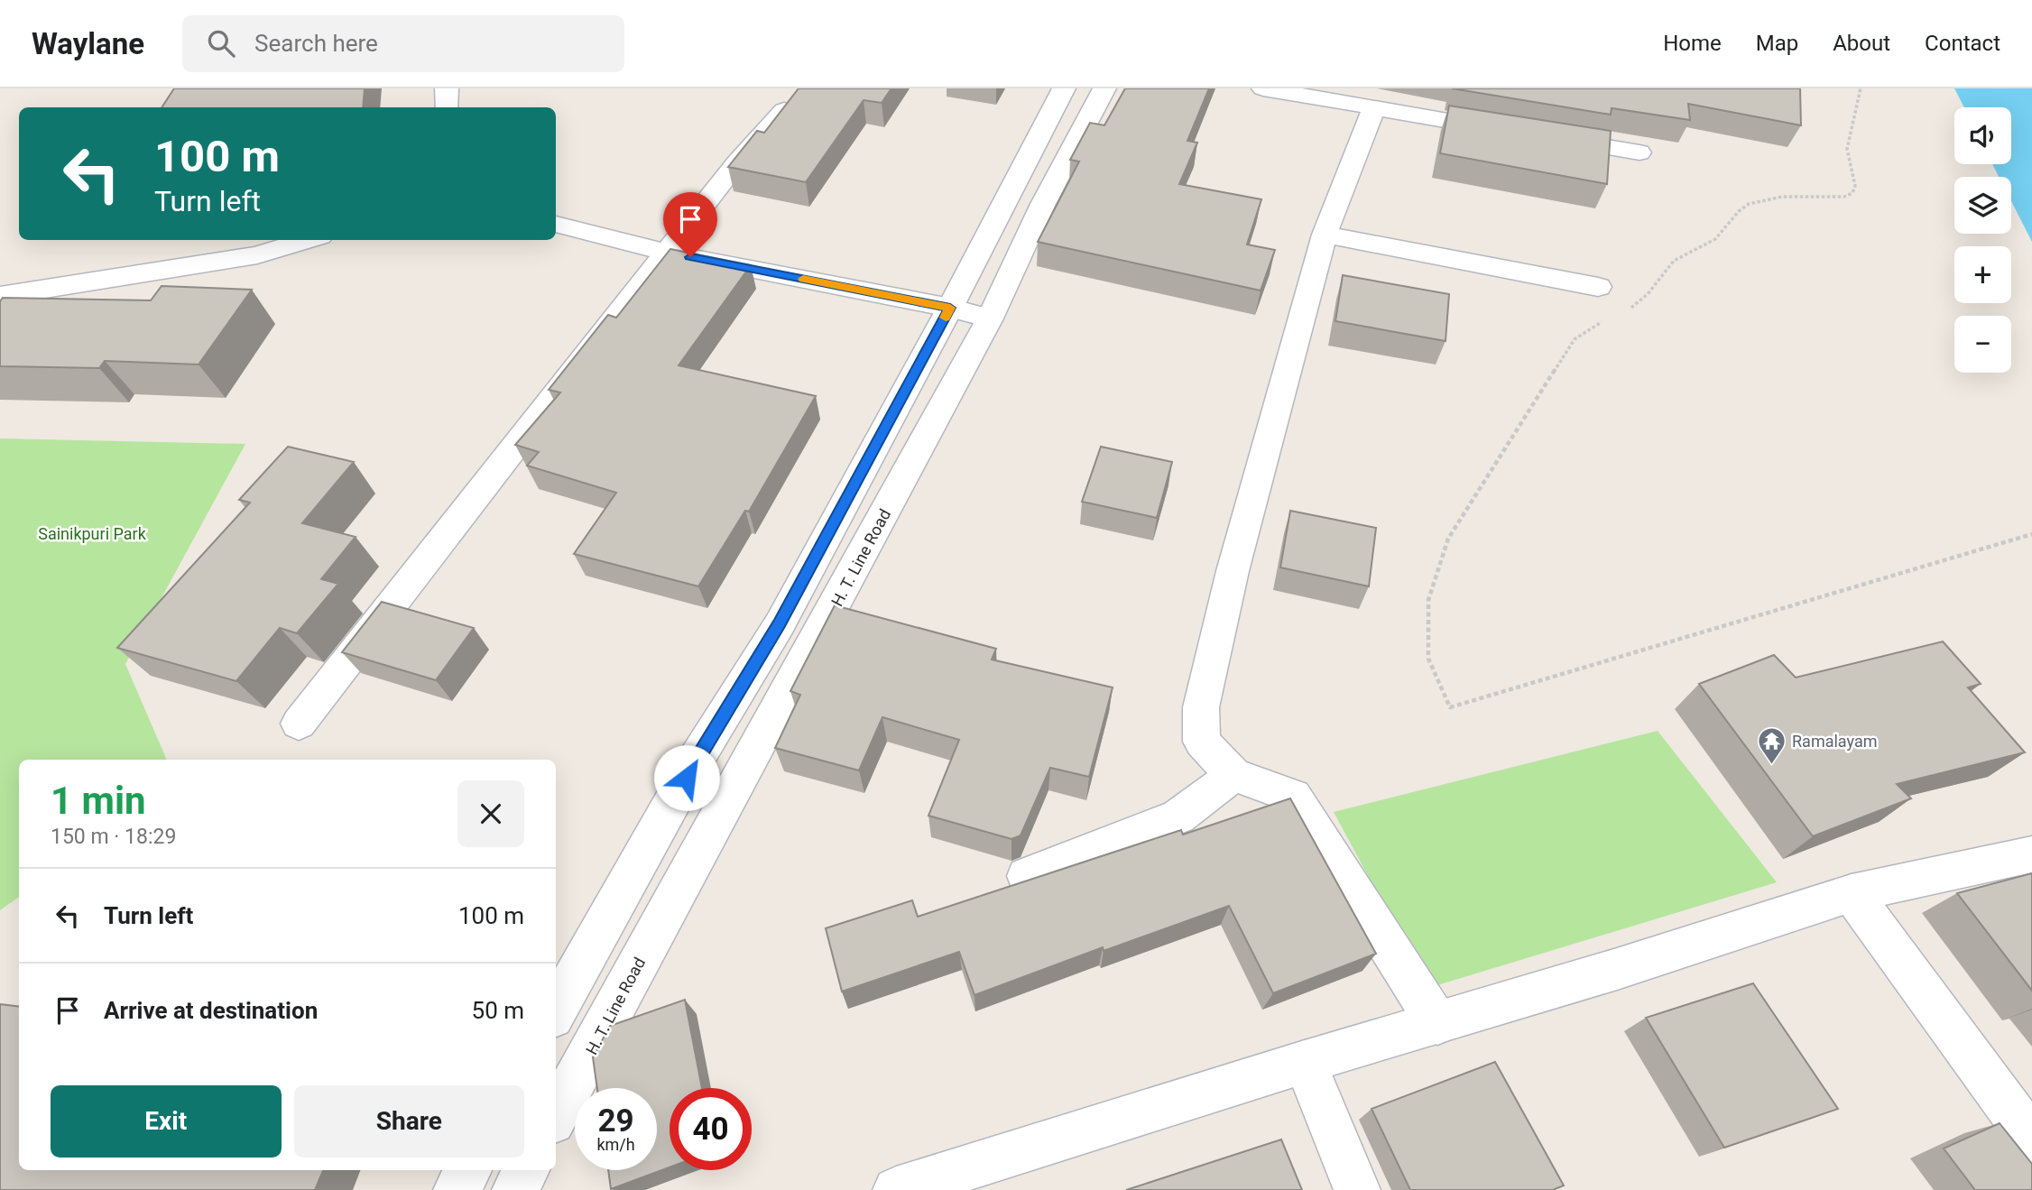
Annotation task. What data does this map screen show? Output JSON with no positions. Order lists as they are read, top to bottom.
{
  "streets": {
    "street": ["H. T. Line Road"]
  },
  "parks": ["Sainikpuri Park"],
  "places": {
    "temple": ["Ramalayam"]
  },
  "page": {
    "header": "Waylane",
    "search": "Search here",
    "nav": [
      "Home",
      "Map",
      "About",
      "Contact"
    ],
    "map_buttons": ["+", "−"],
    "turn": ["100 m", "Turn left"],
    "heading": ["1 min", "150 m · 18:29"],
    "list": [
      {
        "name": "Turn left",
        "value": "100 m"
      },
      {
        "name": "Arrive at destination",
        "value": "50 m"
      }
    ],
    "buttons": ["Exit", "Share"],
    "speed": "29 km/h",
    "limit": "40"
  }
}
